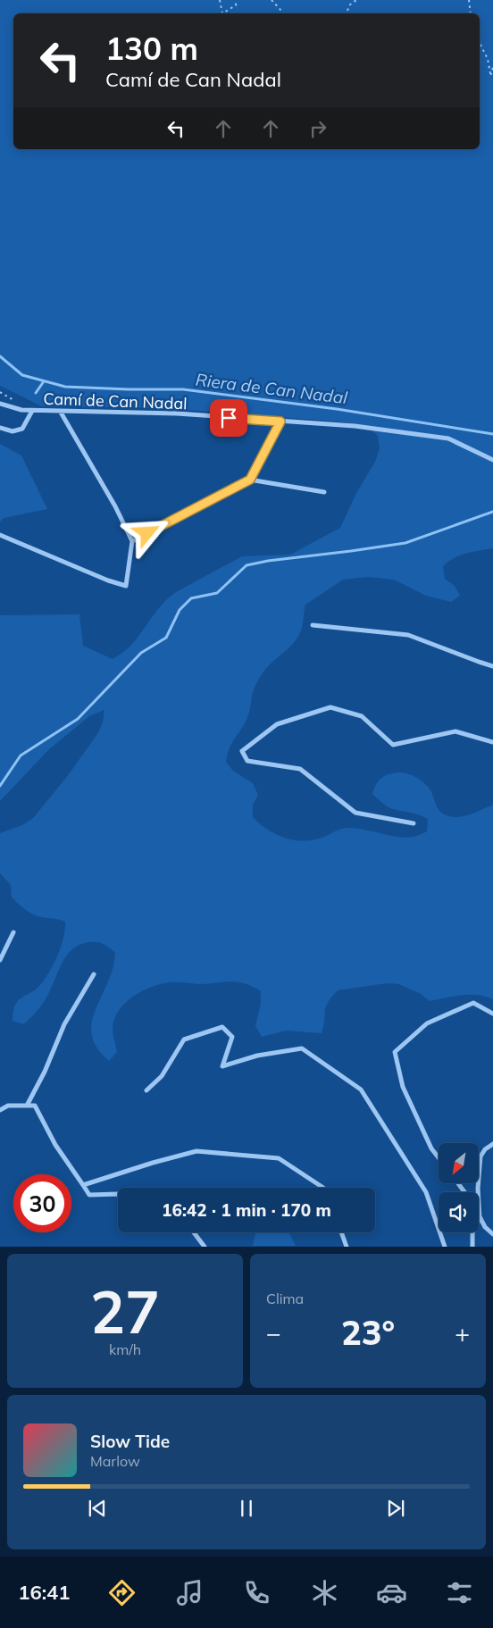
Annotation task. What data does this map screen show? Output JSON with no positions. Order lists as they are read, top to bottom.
{
  "streets": {
    "street": ["Camí de Can Nadal"]
  },
  "water": ["Riera de Can Nadal"],
  "north": "bottom left",
  "page": {
    "turn": ["130 m", "Camí de Can Nadal"],
    "limit": "30",
    "trip": "16:42 · 1 min · 170 m",
    "tile": [
      ["27", "km/h"],
      "Clima"
    ],
    "heat": ["−", "23°", "+"],
    "song": ["Slow Tide", "Marlow"],
    "tabs": "16:41"
  }
}
